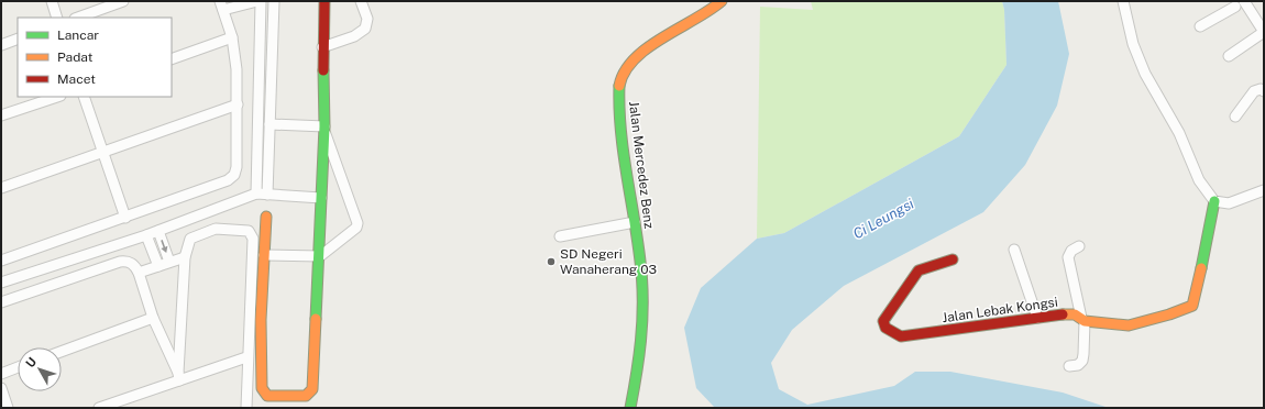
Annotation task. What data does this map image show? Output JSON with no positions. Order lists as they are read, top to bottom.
{
  "streets": {
    "street": ["Jalan Mercedez Benz", "Jalan Lebak Kongsi"]
  },
  "water": ["Ci Leungsi"],
  "places": ["SD Negeri Wanaherang 03"],
  "legend": ["Lancar", "Padat", "Macet"],
  "north": "top left"
}
